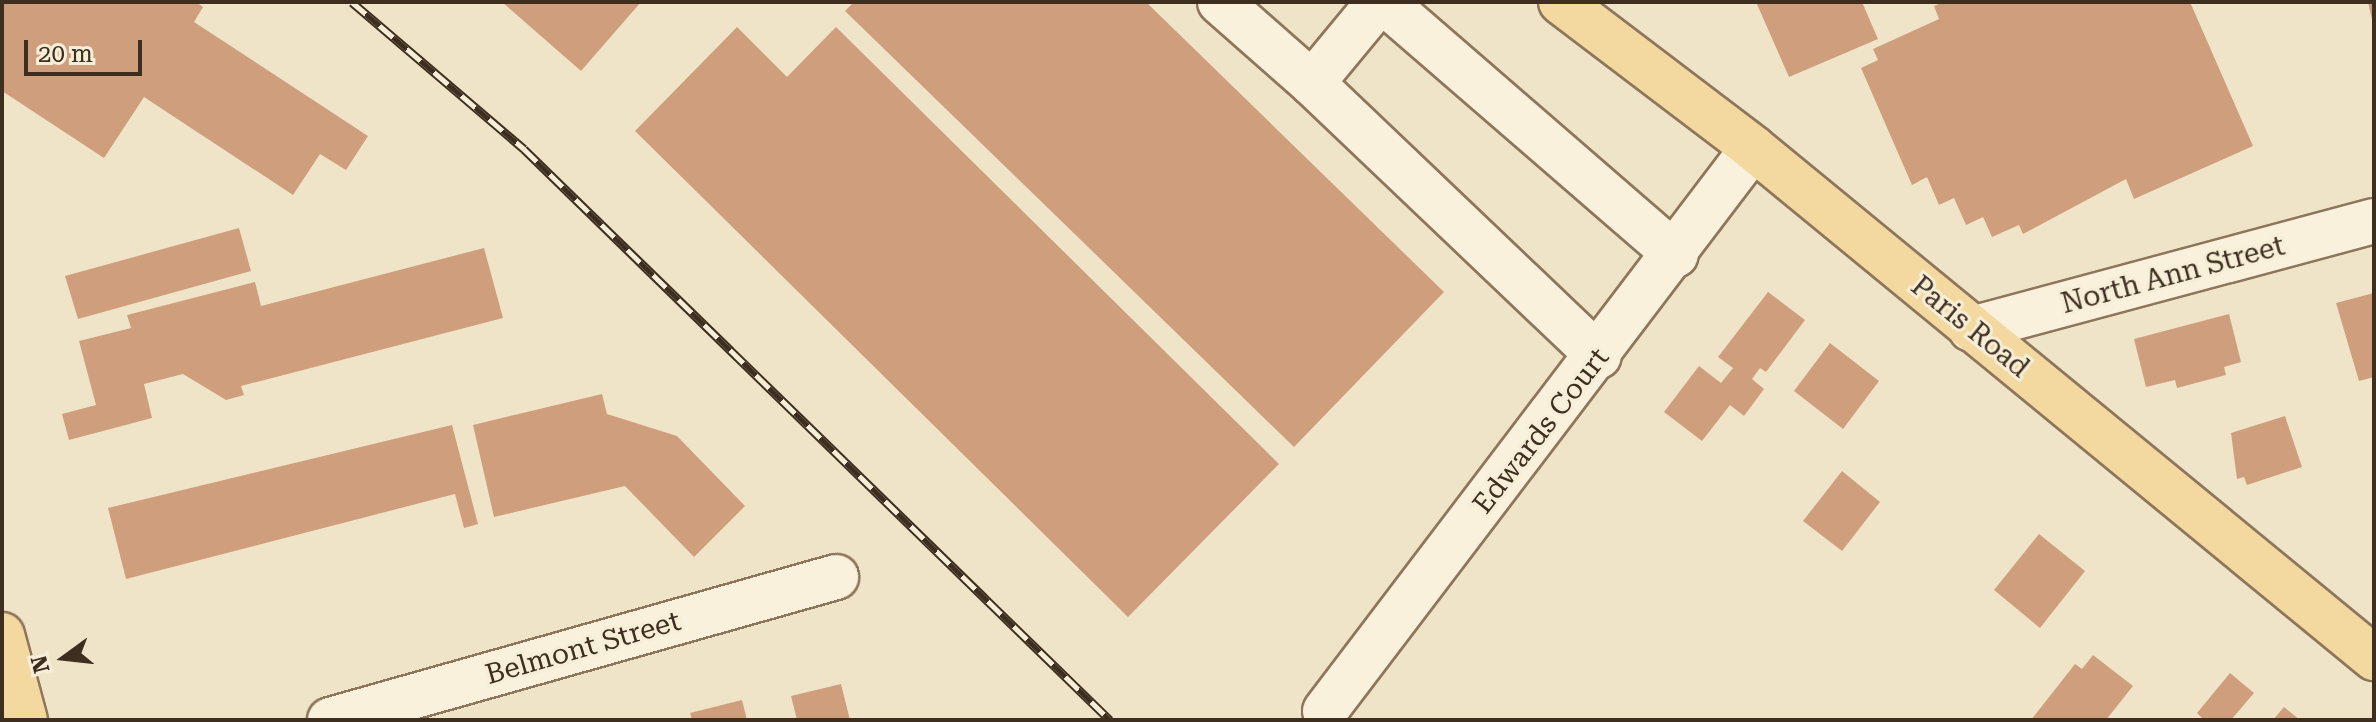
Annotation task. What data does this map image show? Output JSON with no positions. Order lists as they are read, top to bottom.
{
  "streets": {
    "main road": ["Paris Road"],
    "street": ["North Ann Street", "Edwards Court", "Belmont Street"]
  },
  "crossings": [
    ["North Ann Street", "Paris Road"],
    ["Paris Road", "Edwards Court"]
  ],
  "scale_bar": "20 m",
  "north": "left"
}
